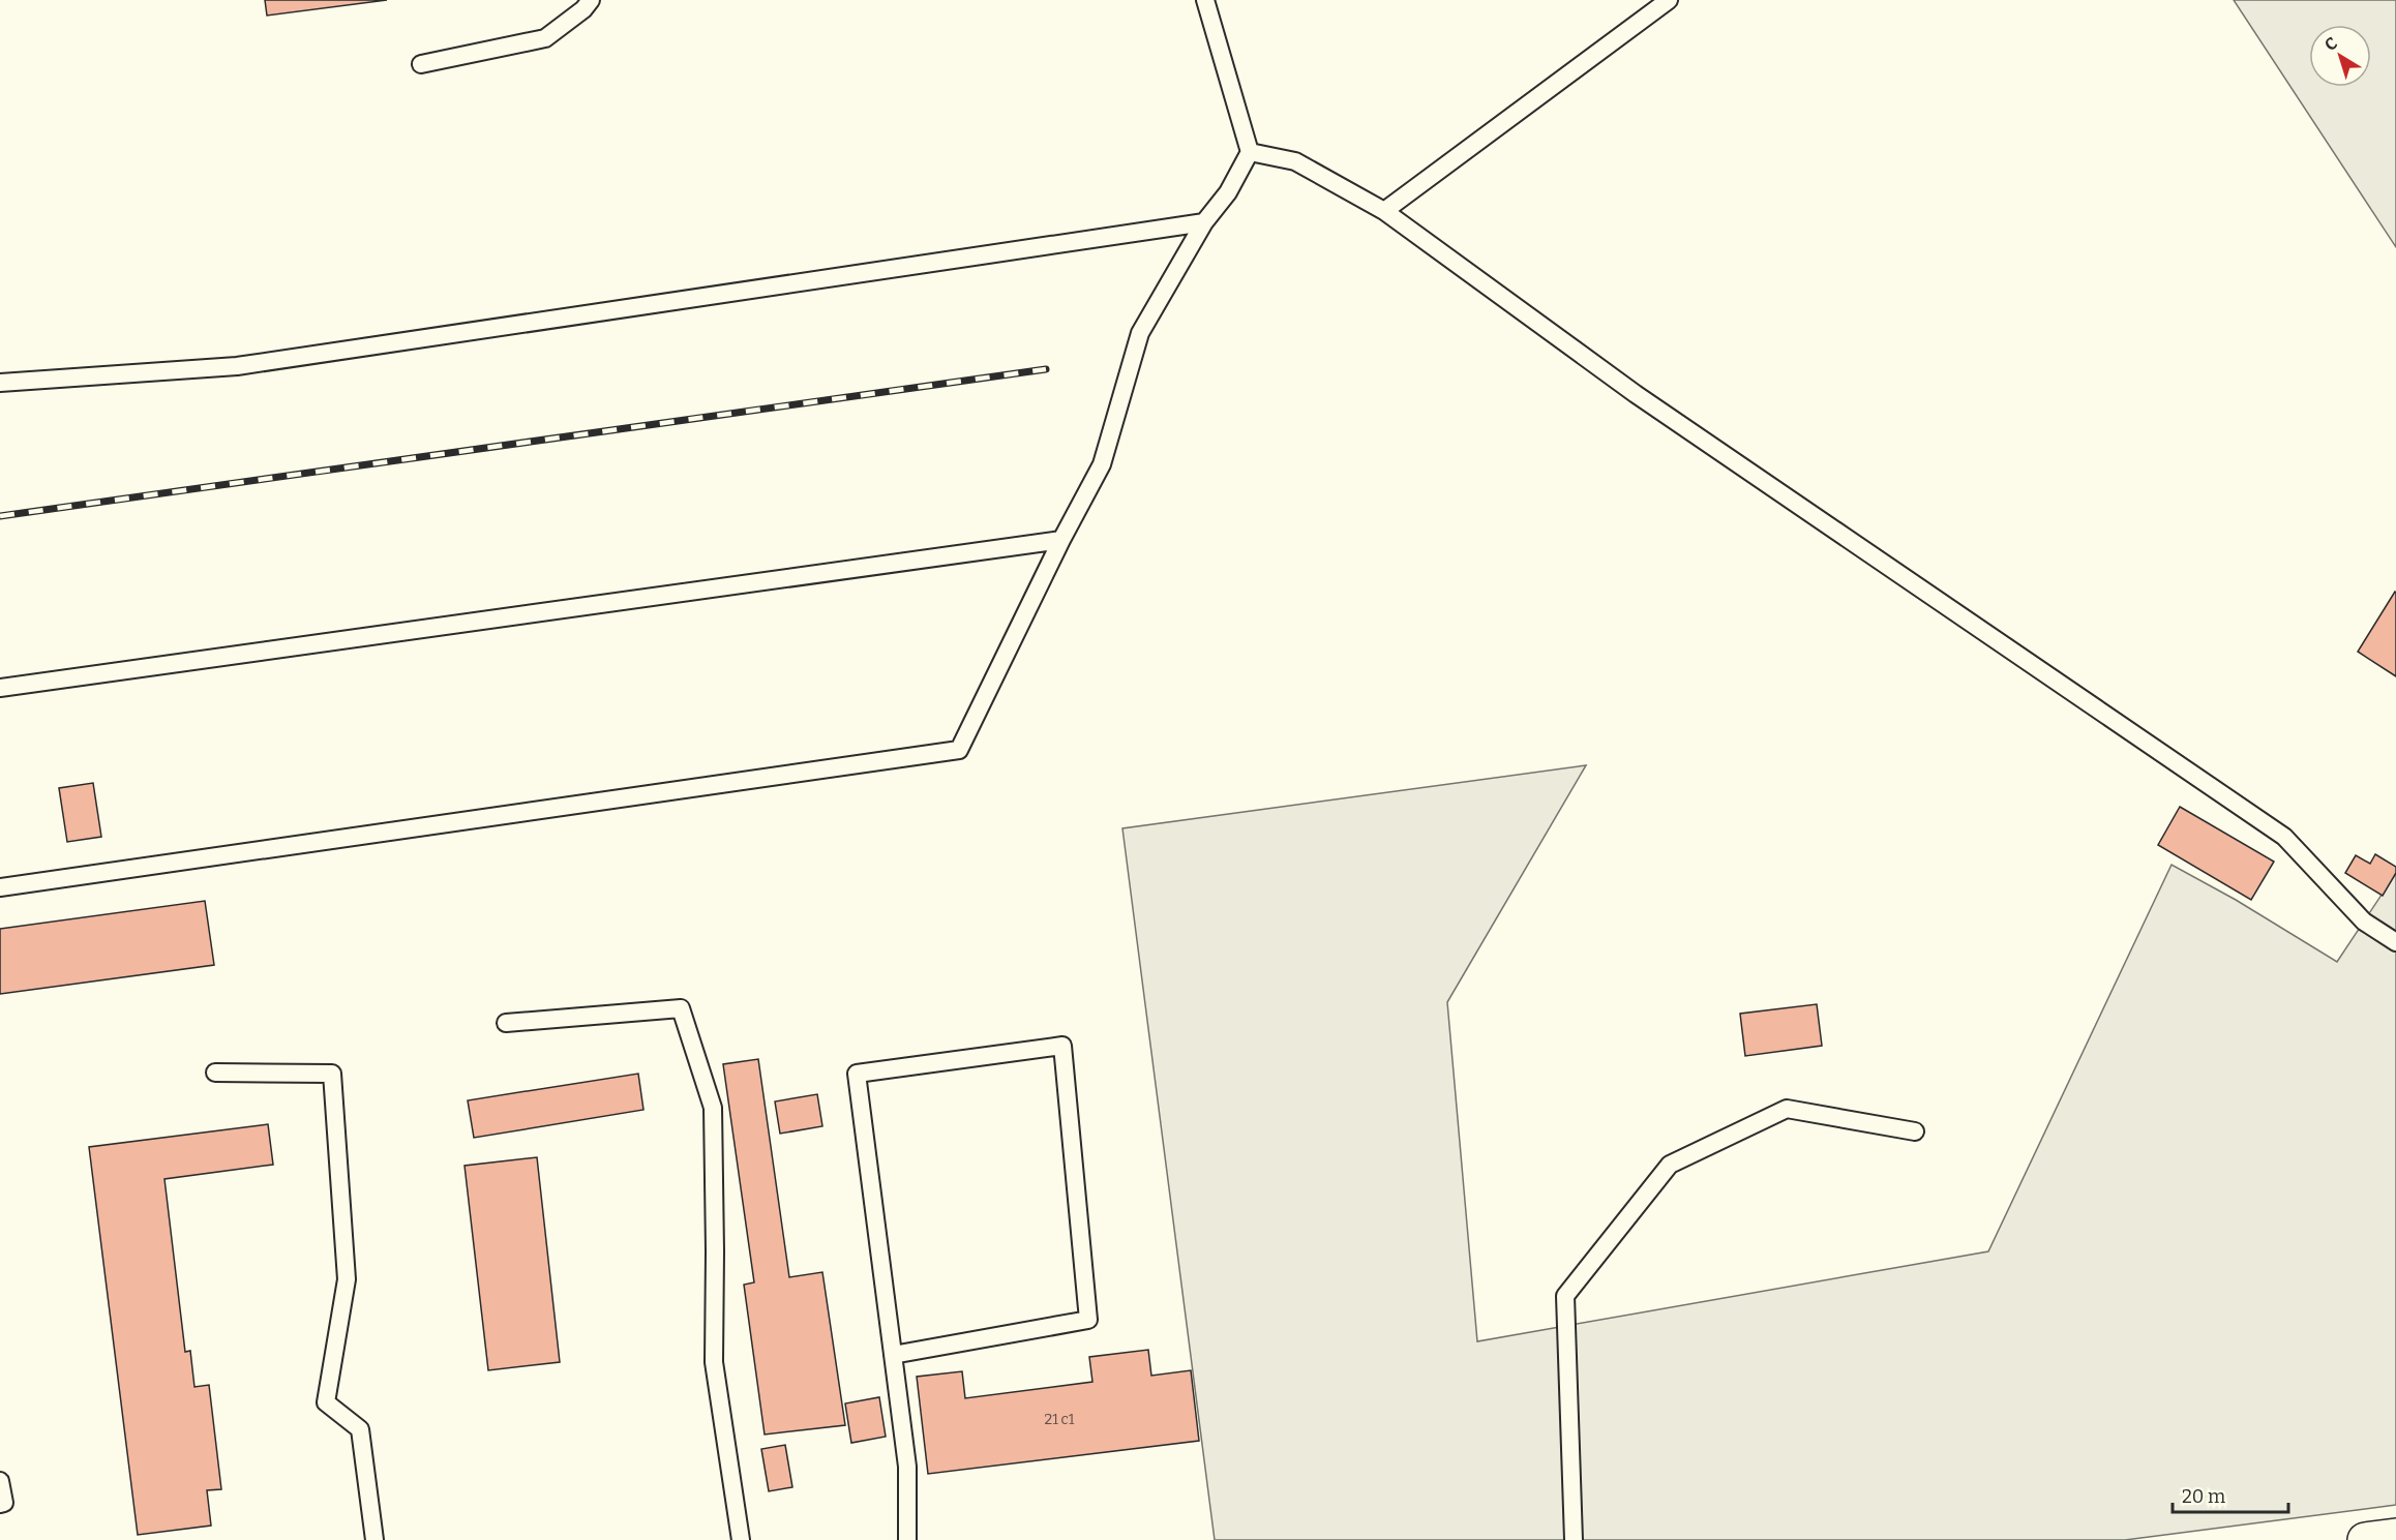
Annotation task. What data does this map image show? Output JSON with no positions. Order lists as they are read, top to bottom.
{
  "house_numbers": ["21 с1"],
  "scale_bar": "20 m",
  "north": "top left"
}
